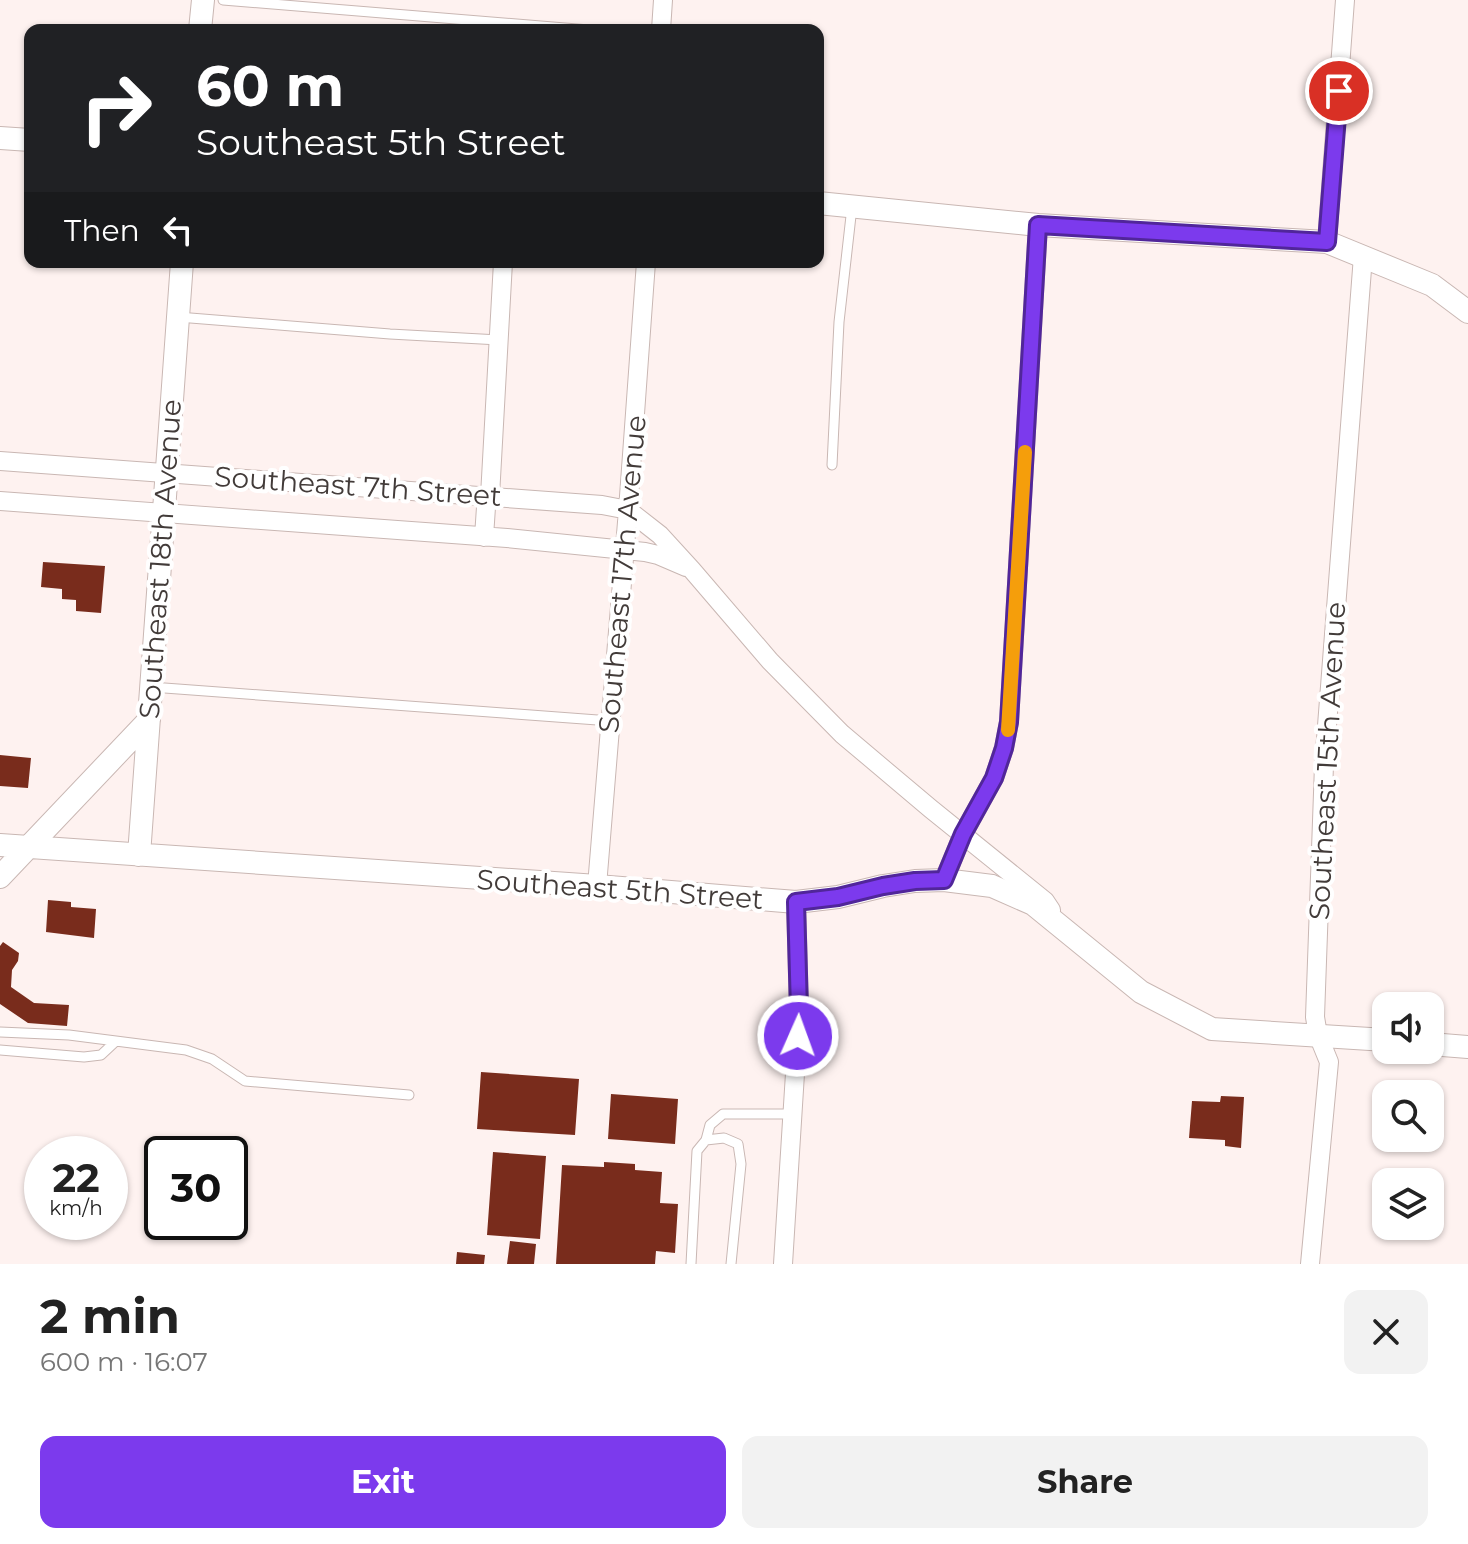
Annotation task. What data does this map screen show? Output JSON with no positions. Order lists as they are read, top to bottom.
{
  "streets": {
    "street": [
      "Southeast 7th Street",
      "Southeast 18th Avenue",
      "Southeast 17th Avenue",
      "Southeast 15th Avenue",
      "Southeast 5th Street"
    ]
  },
  "crossings": [
    ["Southeast 7th Street", "Southeast 18th Avenue"],
    ["Southeast 7th Street", "Southeast 17th Avenue"],
    ["Southeast 7th Street", "Southeast 5th Street"],
    ["Southeast 18th Avenue", "Southeast 5th Street"],
    ["Southeast 17th Avenue", "Southeast 5th Street"],
    ["Southeast 15th Avenue", "Southeast 5th Street"]
  ],
  "page": {
    "turn": ["60 m", "Southeast 5th Street"],
    "then": "Then",
    "speed": "22 km/h",
    "limit": "30",
    "heading": ["2 min", "600 m · 16:07"],
    "buttons": ["Exit", "Share"]
  }
}
